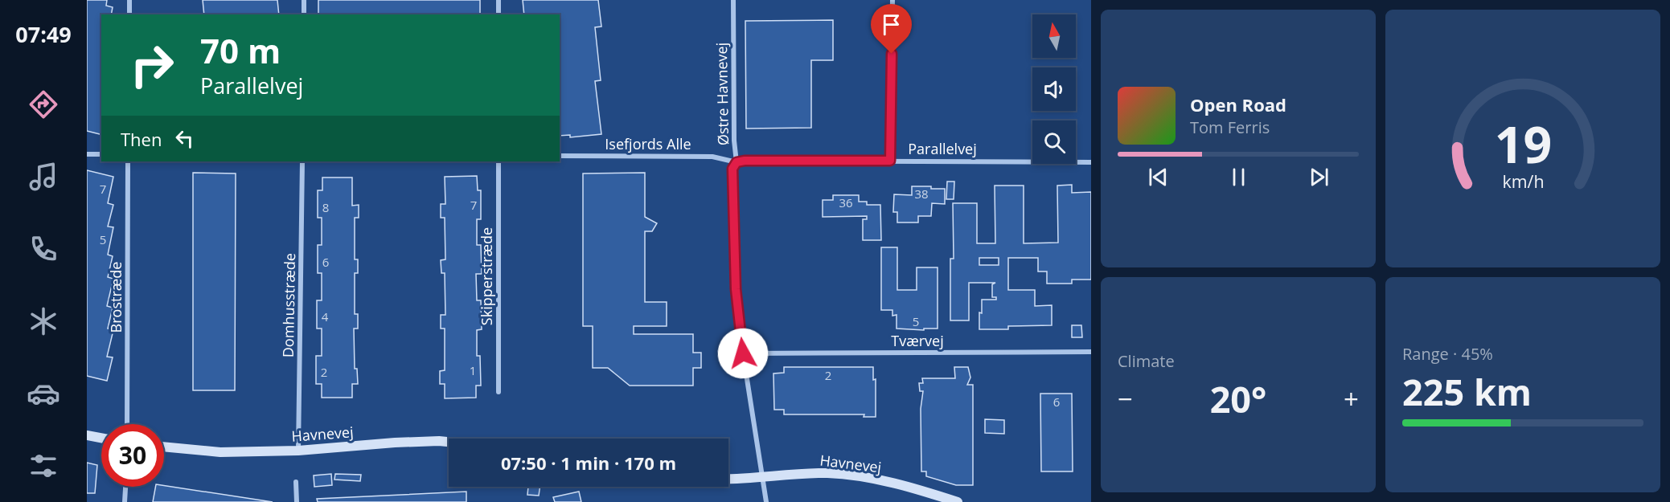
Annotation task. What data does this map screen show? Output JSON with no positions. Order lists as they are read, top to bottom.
{
  "streets": {
    "street": [
      "Østre Havnevej",
      "Isefjords Alle",
      "Parallelvej",
      "Skipperstræde",
      "Brostræde",
      "Domhusstræde",
      "Tværvej",
      "Havnevej"
    ]
  },
  "crossings": [
    ["Østre Havnevej", "Isefjords Alle"],
    ["Østre Havnevej", "Parallelvej"],
    ["Østre Havnevej", "Tværvej"],
    ["Østre Havnevej", "Havnevej"],
    ["Isefjords Alle", "Parallelvej"],
    ["Domhusstræde", "Havnevej"]
  ],
  "house_numbers": [
    "7",
    "38",
    "36",
    "7",
    "8",
    "5",
    "6",
    "4",
    "5",
    "1",
    "2",
    "2",
    "6"
  ],
  "north": "top",
  "page": {
    "tabs": "07:49",
    "turn": ["70 m", "Parallelvej"],
    "song": ["Open Road", "Tom Ferris"],
    "then": "Then",
    "tile": [
      "Climate",
      ["Range · 45%", "225 km"]
    ],
    "heat": ["−", "20°", "+"],
    "limit": "30",
    "trip": "07:50 · 1 min · 170 m",
    "gauge": ["19", "km/h"]
  }
}
